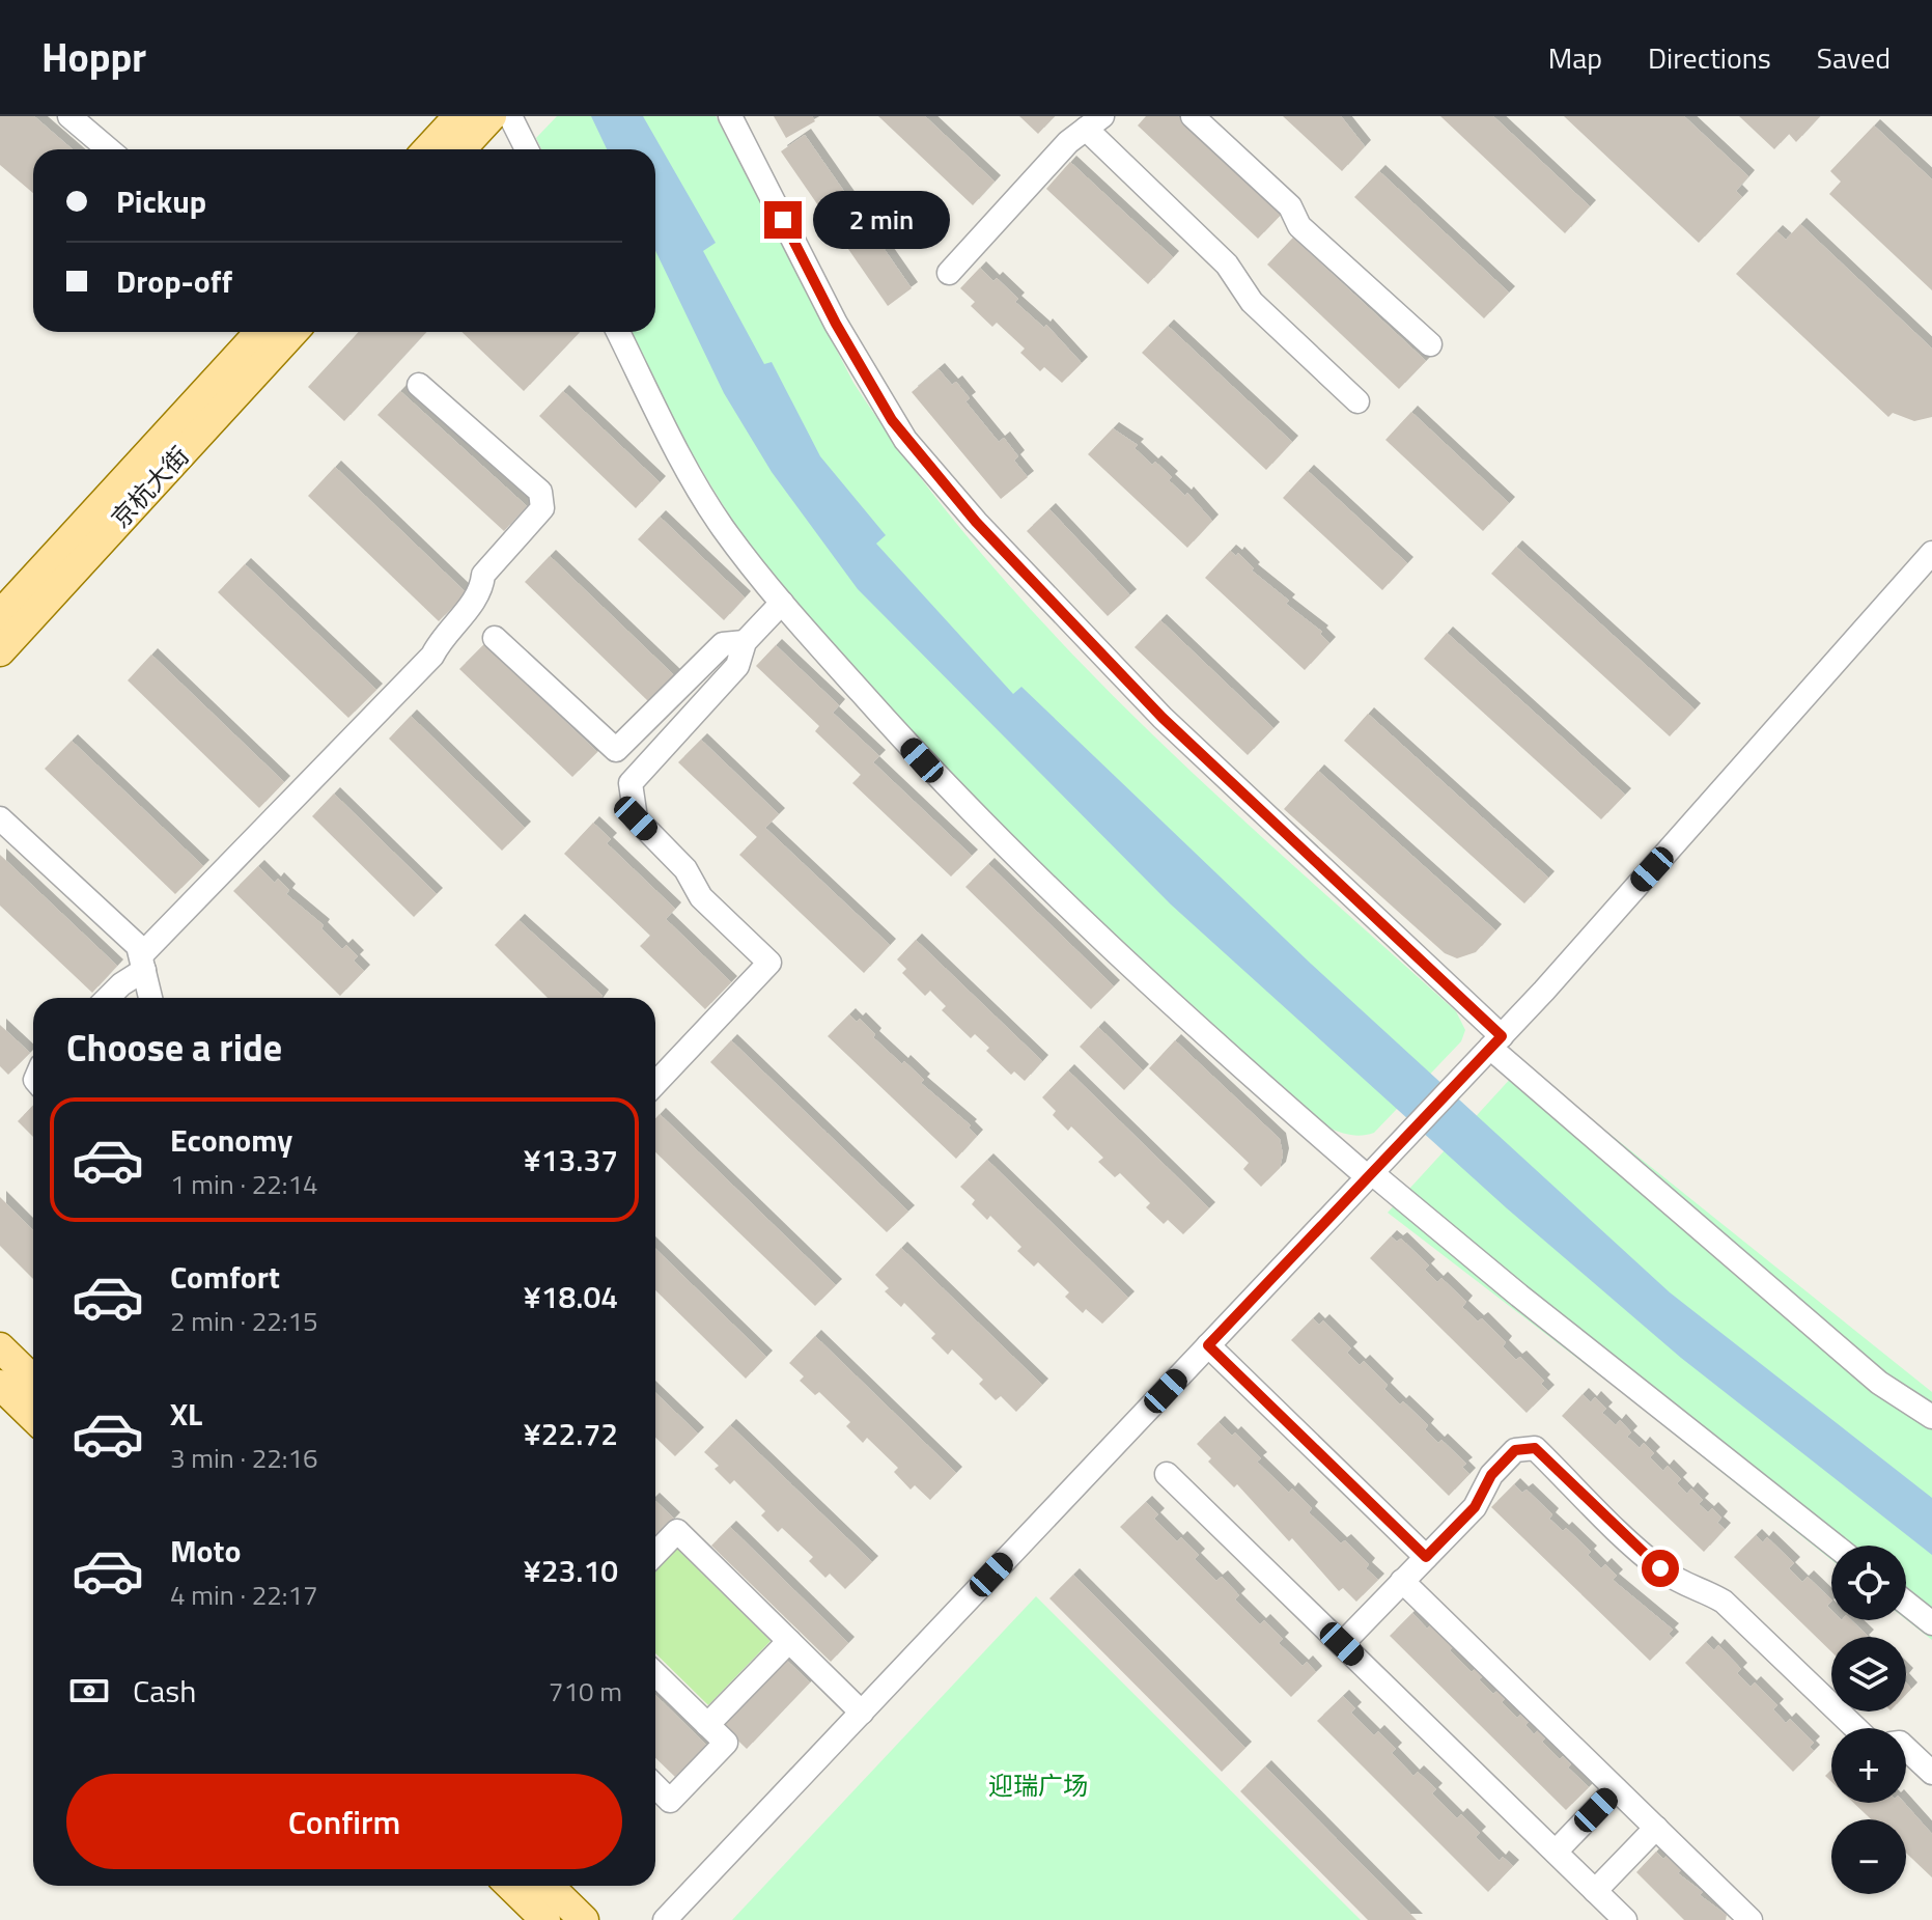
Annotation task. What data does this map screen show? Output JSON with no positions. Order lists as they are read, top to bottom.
{
  "streets": {
    "main road": ["京杭大街"]
  },
  "parks": ["迎瑞广场"],
  "page": {
    "header": "Hoppr",
    "nav": ["Map", "Directions", "Saved"],
    "banner": ["Pickup", "Drop-off"],
    "bubble": "2 min",
    "heading": "Choose a ride",
    "list": [
      {
        "name": "Economy",
        "note": "1 min · 22:14",
        "value": "¥13.37"
      },
      {
        "name": "Comfort",
        "note": "2 min · 22:15",
        "value": "¥18.04"
      },
      {
        "name": "XL",
        "note": "3 min · 22:16",
        "value": "¥22.72"
      },
      {
        "name": "Moto",
        "note": "4 min · 22:17",
        "value": "¥23.10"
      }
    ],
    "map_buttons": ["+", "−"],
    "pay": ["Cash", "710 m"],
    "buttons": "Confirm"
  }
}
